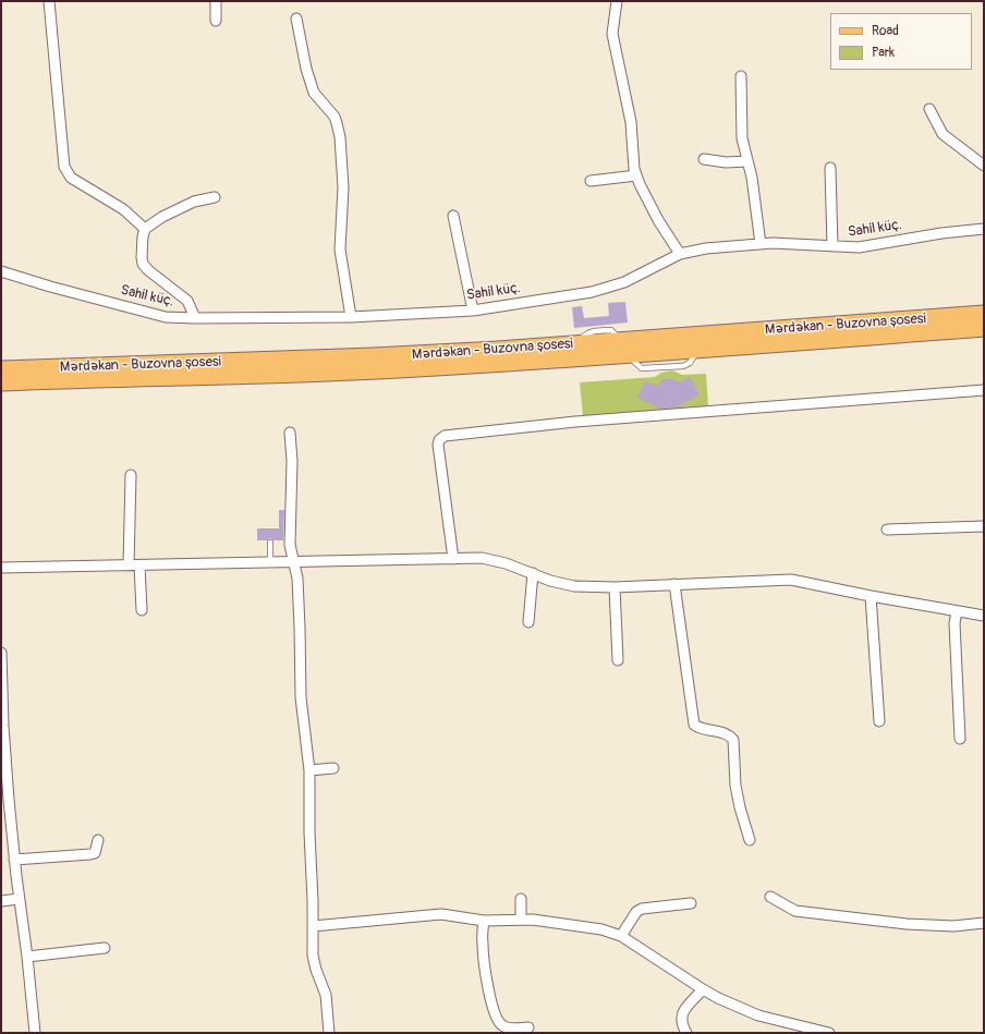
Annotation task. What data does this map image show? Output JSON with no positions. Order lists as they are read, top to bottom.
{
  "streets": {
    "main road": ["Mərdəkan - Buzovna şosesi"],
    "street": ["Sahil küç."]
  },
  "legend": ["Road", "Park"]
}
